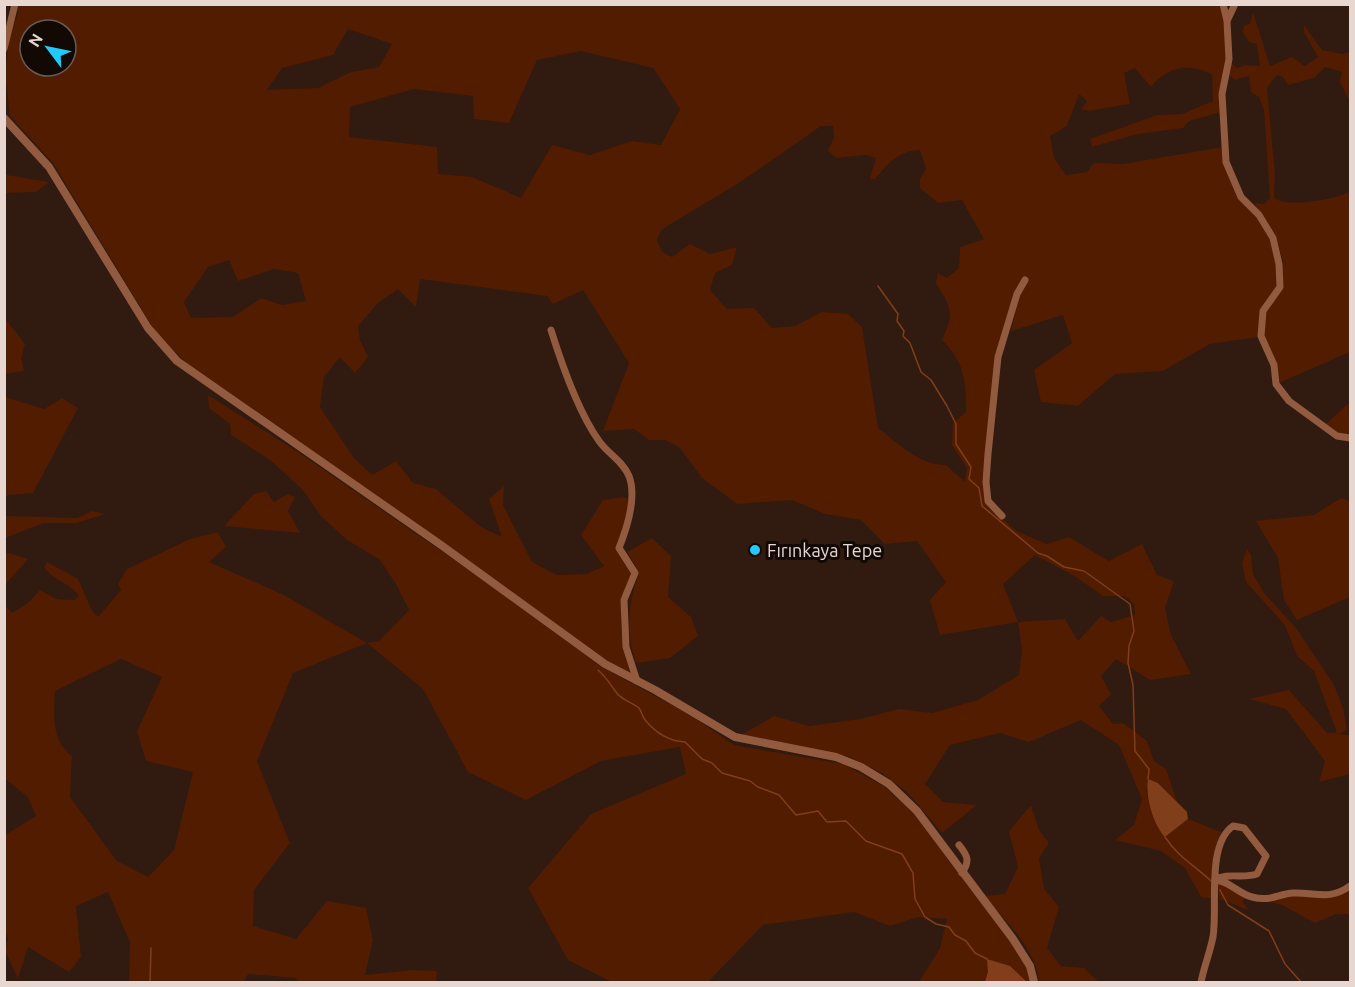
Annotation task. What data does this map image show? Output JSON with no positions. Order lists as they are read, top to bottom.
{
  "places": ["Fırınkaya Tepe"],
  "north": "top left"
}
